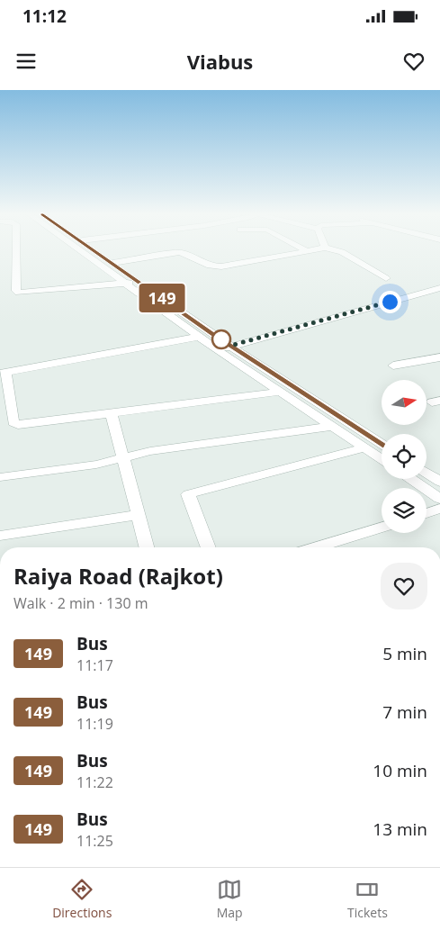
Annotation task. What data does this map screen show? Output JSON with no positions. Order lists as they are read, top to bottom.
{
  "lines": ["bus line 149"],
  "north": "right",
  "page": {
    "status": "11:12",
    "header": "Viabus",
    "on_map": "149",
    "heading": ["Raiya Road (Rajkot)", "Walk · 2 min · 130 m"],
    "list": [
      {
        "mark": "149",
        "name": "Bus",
        "note": "11:17",
        "value": "5 min"
      },
      {
        "mark": "149",
        "name": "Bus",
        "note": "11:19",
        "value": "7 min"
      },
      {
        "mark": "149",
        "name": "Bus",
        "note": "11:22",
        "value": "10 min"
      },
      {
        "mark": "149",
        "name": "Bus",
        "note": "11:25",
        "value": "13 min"
      }
    ],
    "tabs": ["Directions", "Map", "Tickets"]
  }
}
